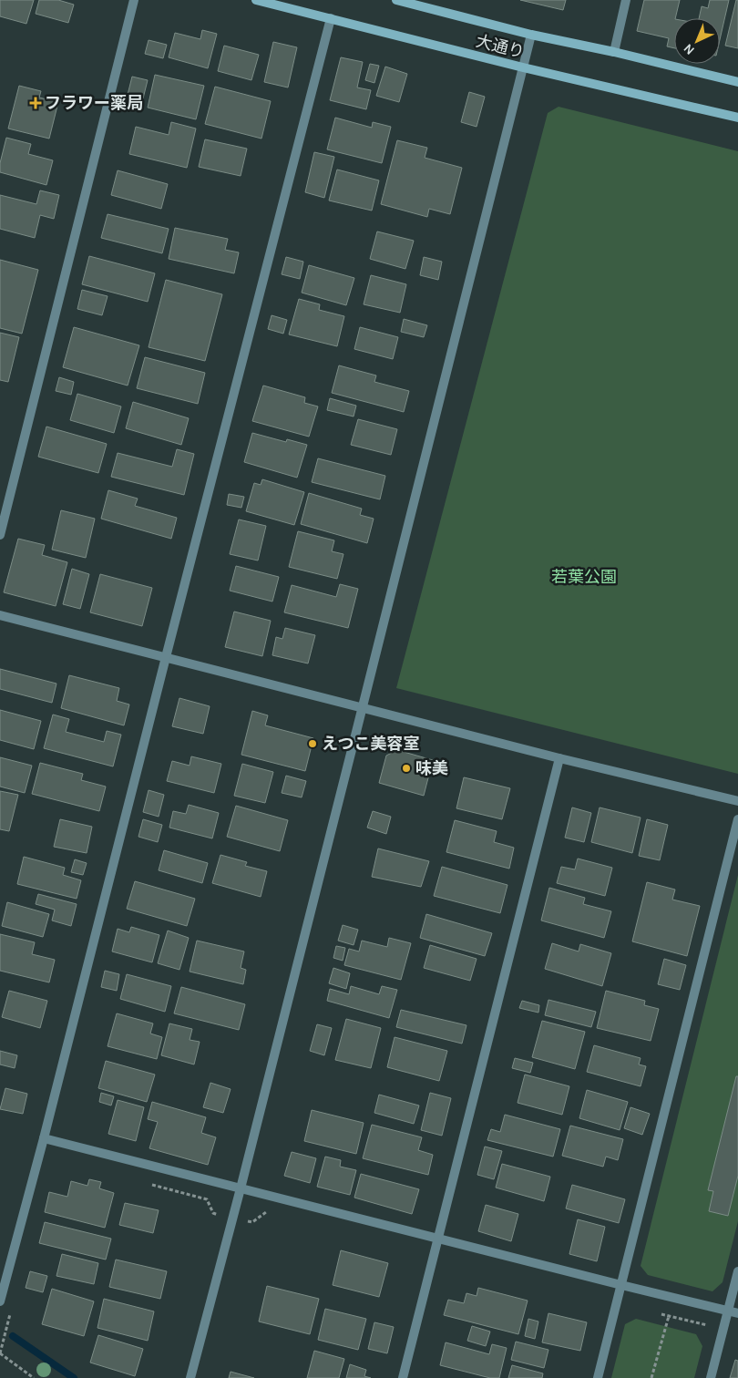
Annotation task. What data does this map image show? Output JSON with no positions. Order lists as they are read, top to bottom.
{
  "streets": {
    "street": ["大通り"]
  },
  "parks": ["若葉公園"],
  "places": {
    "health": ["フラワー薬局"],
    "other": ["えつこ美容室", "味美"]
  },
  "north": "bottom left"
}
